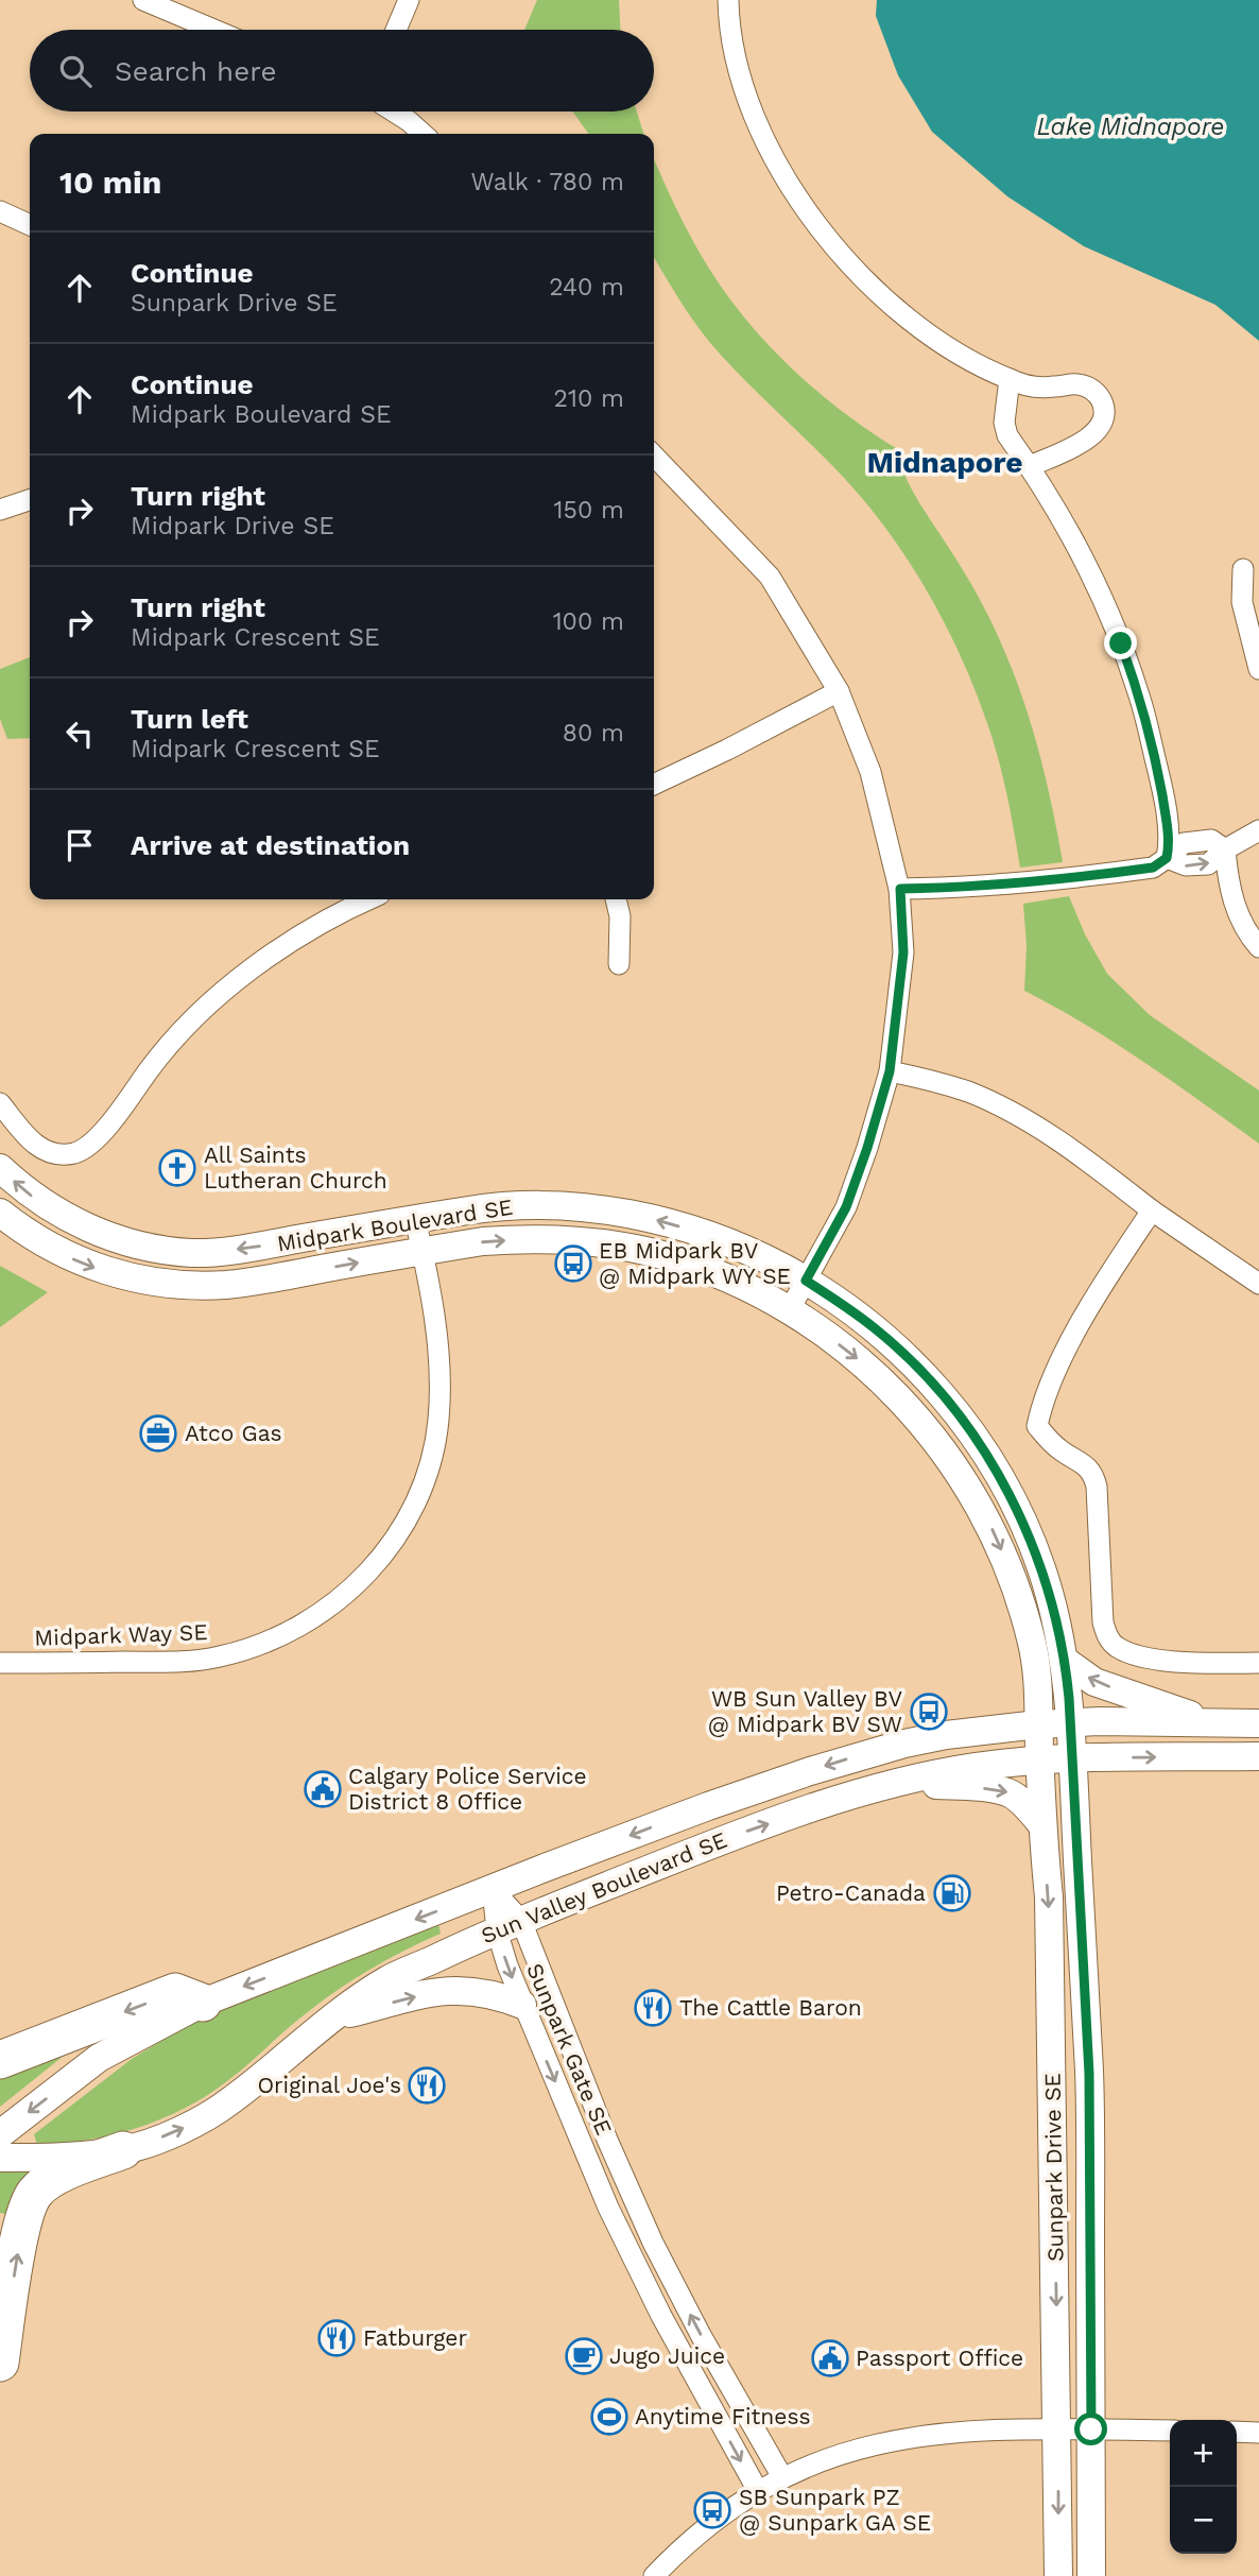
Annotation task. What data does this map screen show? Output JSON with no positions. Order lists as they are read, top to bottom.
{
  "streets": {
    "street": [
      "Midpark Boulevard SE",
      "Midpark Way SE",
      "Sun Valley Boulevard SE",
      "Sunpark Gate SE",
      "Sunpark Drive SE"
    ]
  },
  "crossings": [
    ["Midpark Boulevard SE", "Midpark Way SE"],
    ["Midpark Boulevard SE", "Sun Valley Boulevard SE"],
    ["Midpark Boulevard SE", "Sunpark Drive SE"],
    ["Sun Valley Boulevard SE", "Sunpark Gate SE"],
    ["Sun Valley Boulevard SE", "Sunpark Drive SE"]
  ],
  "districts": ["Midnapore"],
  "water": ["Lake Midnapore"],
  "places": {
    "church": ["All Saints Lutheran Church"],
    "bus stop": ["EB Midpark BV @ Midpark WY SE", "WB Sun Valley BV @ Midpark BV SW", "SB Sunpark PZ @ Sunpark GA SE"],
    "office": ["Atco Gas"],
    "public building": ["Calgary Police Service District 8 Office", "Passport Office"],
    "fuel station": ["Petro-Canada"],
    "restaurant": ["The Cattle Baron", "Original Joe's", "Fatburger"],
    "cafe": ["Jugo Juice"],
    "sports": ["Anytime Fitness"]
  },
  "page": {
    "search": "Search here",
    "heading": ["10 min", "Walk · 780 m"],
    "list": [
      ["Continue", "Sunpark Drive SE", "240 m"],
      ["Continue", "Midpark Boulevard SE", "210 m"],
      ["Turn right", "Midpark Drive SE", "150 m"],
      ["Turn right", "Midpark Crescent SE", "100 m"],
      ["Turn left", "Midpark Crescent SE", "80 m"],
      "Arrive at destination"
    ],
    "map_buttons": ["+", "−"]
  }
}
